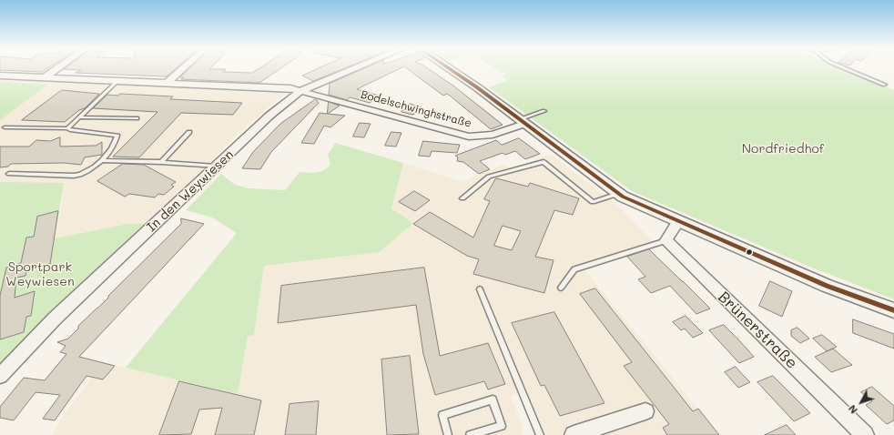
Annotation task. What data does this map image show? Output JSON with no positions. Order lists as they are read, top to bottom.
{
  "streets": {
    "street": ["Bodelschwinghstraße", "In den Weywiesen", "Brünerstraße"]
  },
  "crossings": [
    ["Bodelschwinghstraße", "In den Weywiesen"]
  ],
  "parks": ["Nordfriedhof", "Sportpark Weywiesen"],
  "north": "bottom left"
}
